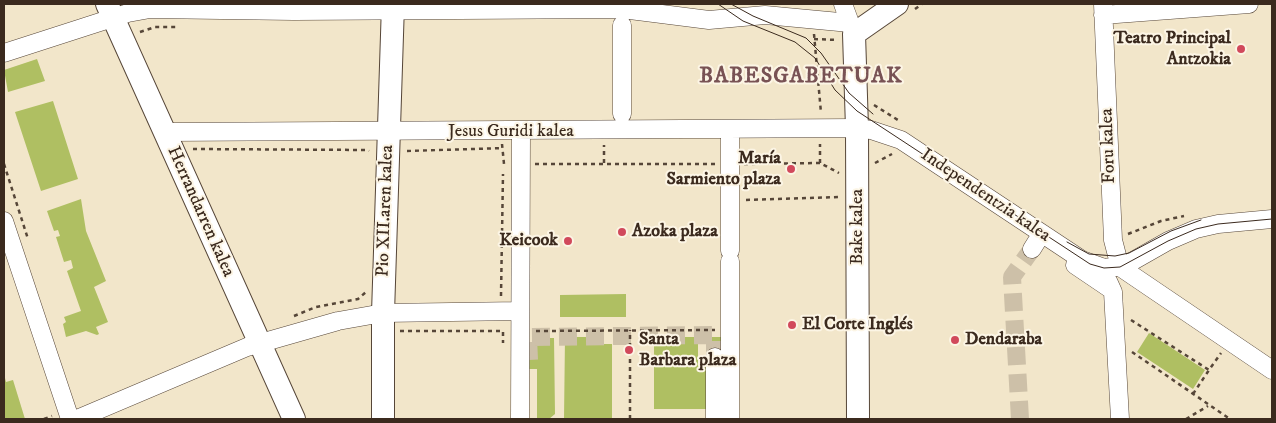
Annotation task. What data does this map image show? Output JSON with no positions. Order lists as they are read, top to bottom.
{
  "streets": {
    "main road": ["Pio XII.aren kalea", "Herrandarren kalea", "Bake kalea"],
    "street": ["Jesus Guridi kalea", "Foru kalea", "Independentzia kalea"]
  },
  "crossings": [
    ["Jesus Guridi kalea", "Independentzia kalea"],
    ["Jesus Guridi kalea", "Pio XII.aren kalea"],
    ["Jesus Guridi kalea", "Herrandarren kalea"],
    ["Jesus Guridi kalea", "Bake kalea"],
    ["Foru kalea", "Independentzia kalea"],
    ["Independentzia kalea", "Bake kalea"]
  ],
  "districts": ["BABESGABETUAK"],
  "places": [
    "Teatro Principal Antzokia",
    "María Sarmiento plaza",
    "Azoka plaza",
    "Keicook",
    "El Corte Inglés",
    "Dendaraba",
    "Santa Barbara plaza"
  ]
}
